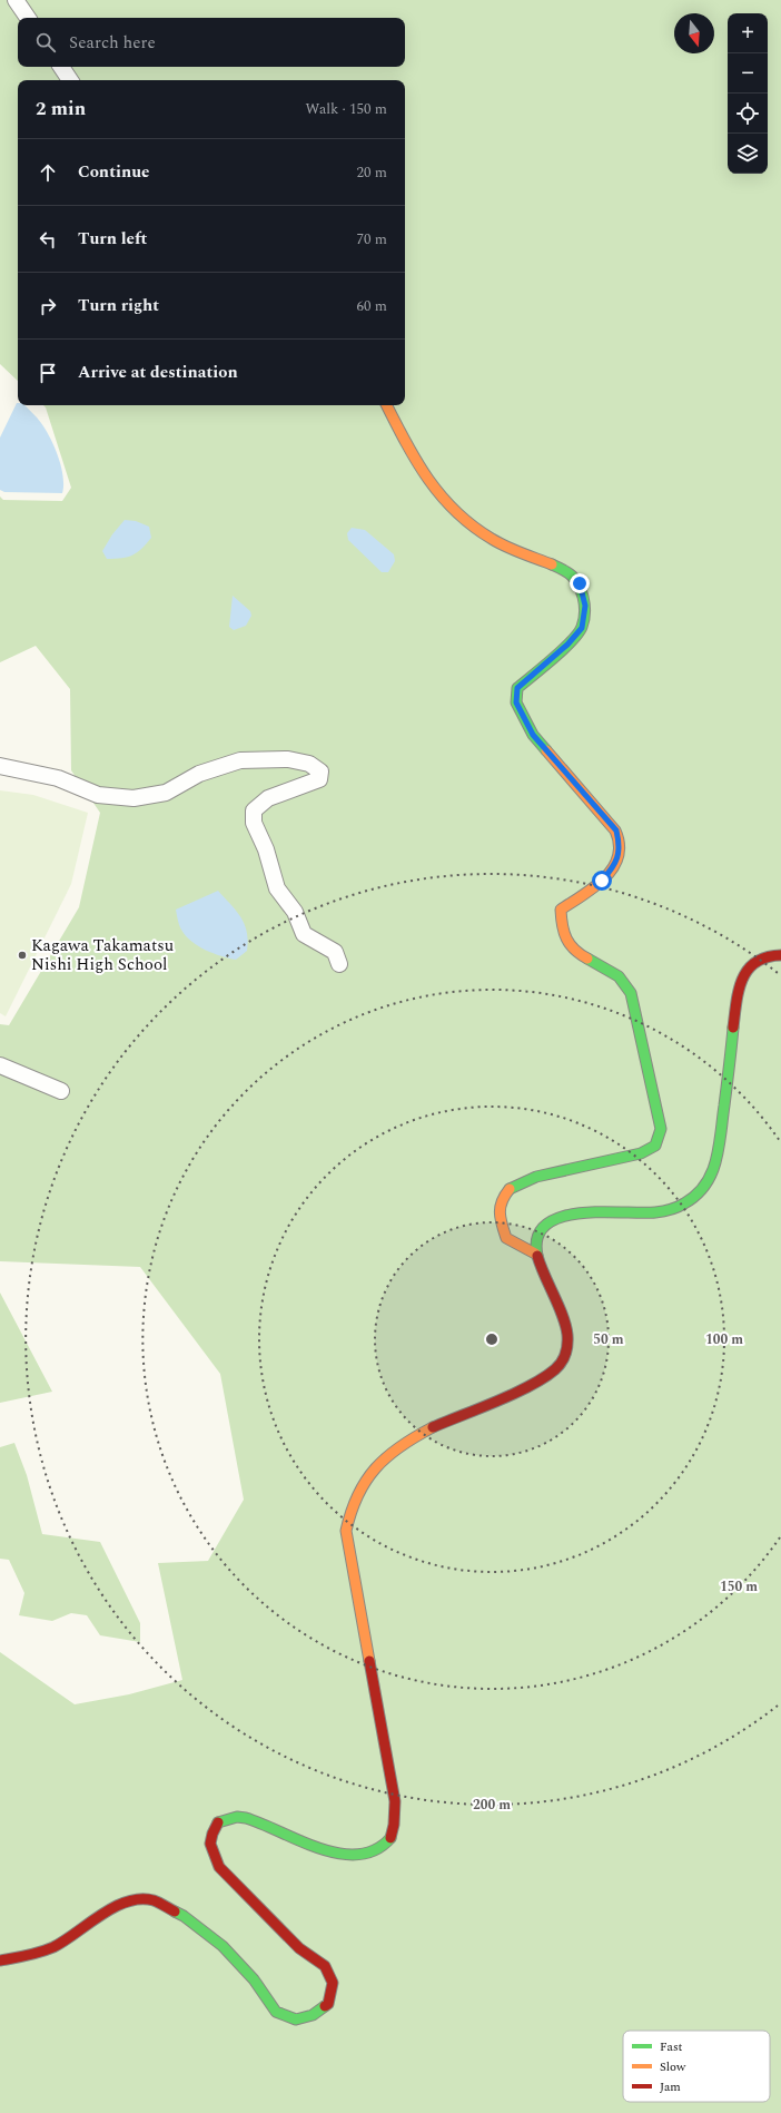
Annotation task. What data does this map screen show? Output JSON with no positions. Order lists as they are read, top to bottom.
{
  "places": ["Kagawa Takamatsu Nishi High School"],
  "legend": ["Fast", "Slow", "Jam"],
  "north": "bottom",
  "page": {
    "map_buttons": ["+", "−"],
    "search": "Search here",
    "heading": ["2 min", "Walk · 150 m"],
    "list": [
      ["Continue", "20 m"],
      ["Turn left", "70 m"],
      ["Turn right", "60 m"],
      "Arrive at destination"
    ]
  },
  "rings": [
    "50 m",
    "100 m",
    "150 m",
    "200 m"
  ]
}
